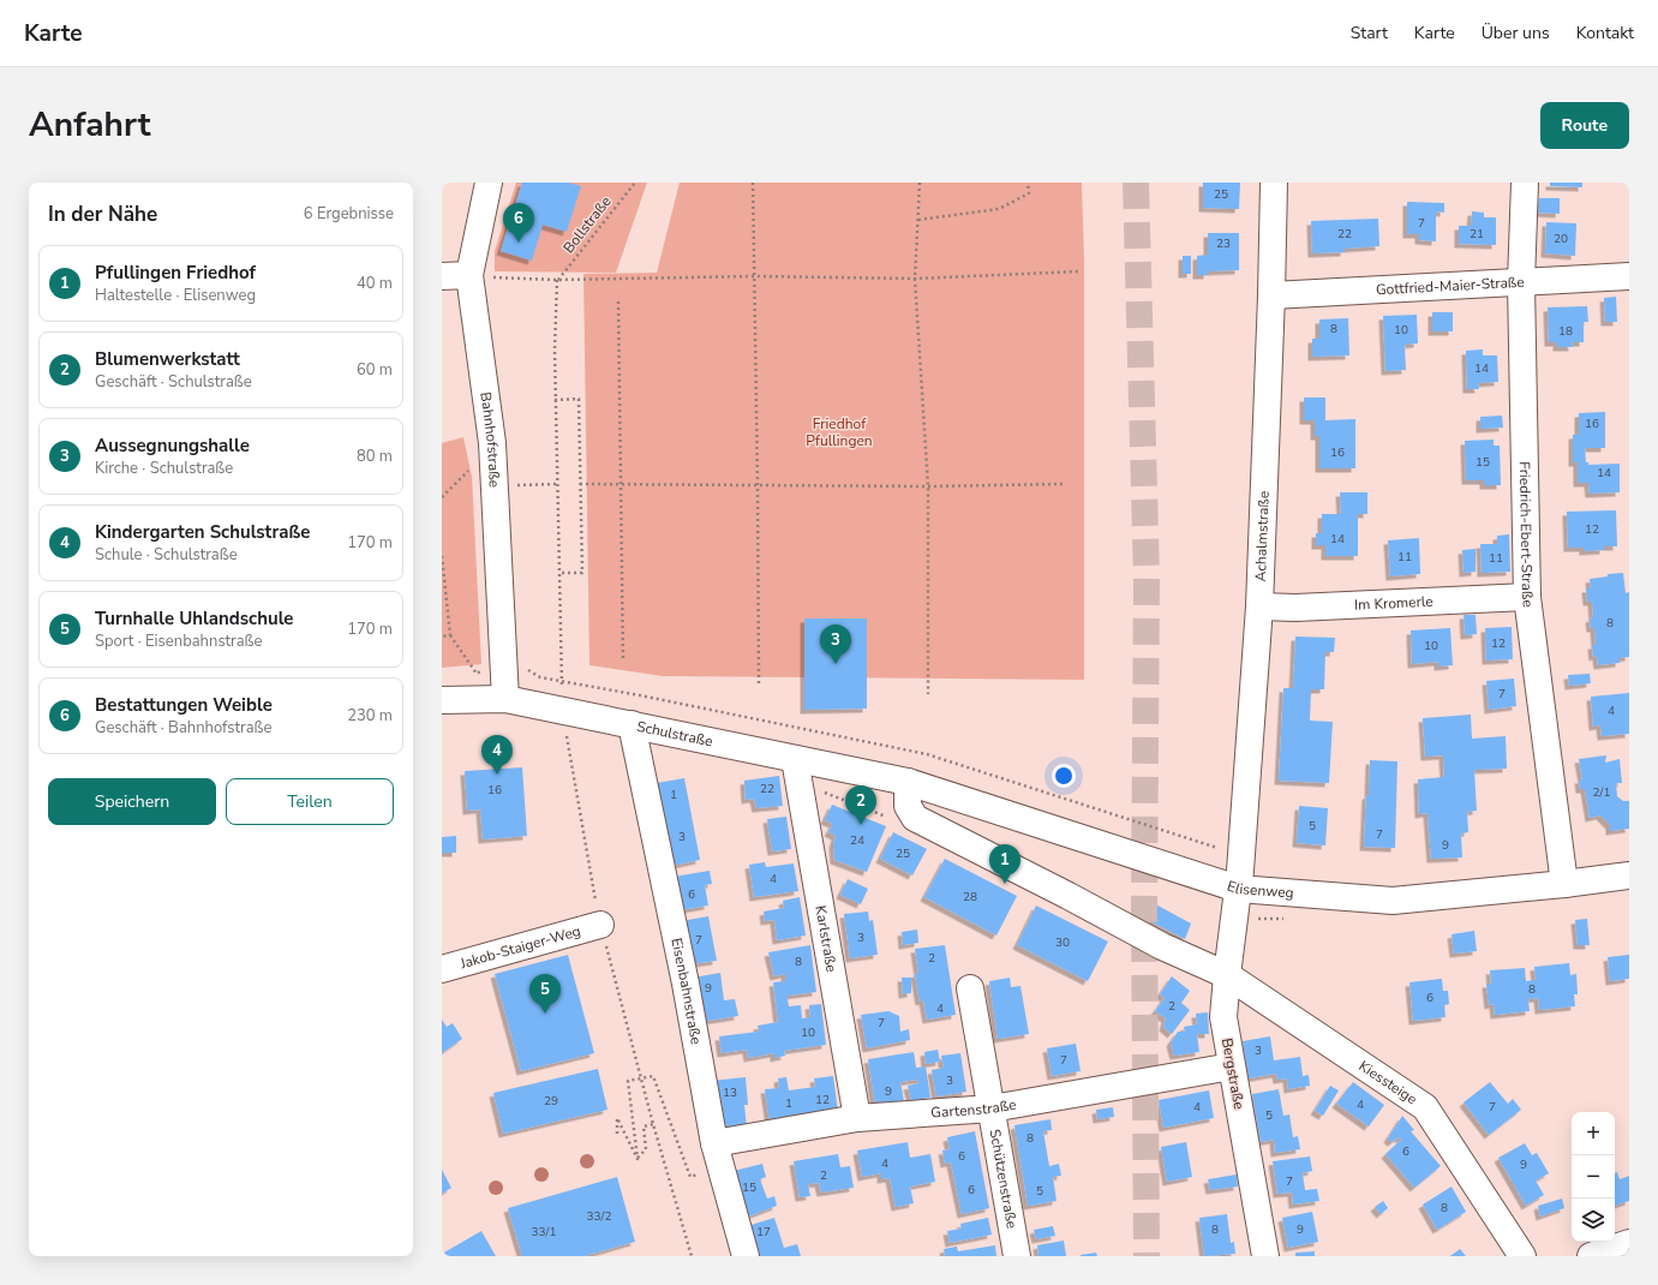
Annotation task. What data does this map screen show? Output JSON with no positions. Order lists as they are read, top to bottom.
{
  "streets": {
    "street": [
      "Gottfried-Maier-Straße",
      "Bahnhofstraße",
      "Friedrich-Ebert-Straße",
      "Achalmstraße",
      "Im Kromerle",
      "Schulstraße",
      "Elisenweg",
      "Karlstraße",
      "Jakob-Staiger-Weg",
      "Eisenbahnstraße",
      "Bergstraße",
      "Kiessteige",
      "Gartenstraße",
      "Schützenstraße"
    ],
    "path": ["Bollstraße"]
  },
  "crossings": [
    ["Gottfried-Maier-Straße", "Friedrich-Ebert-Straße"],
    ["Gottfried-Maier-Straße", "Achalmstraße"],
    ["Bahnhofstraße", "Schulstraße"],
    ["Friedrich-Ebert-Straße", "Im Kromerle"],
    ["Friedrich-Ebert-Straße", "Elisenweg"],
    ["Achalmstraße", "Im Kromerle"],
    ["Achalmstraße", "Elisenweg"],
    ["Achalmstraße", "Bergstraße"],
    ["Schulstraße", "Elisenweg"],
    ["Schulstraße", "Karlstraße"],
    ["Schulstraße", "Eisenbahnstraße"],
    ["Elisenweg", "Bergstraße"],
    ["Karlstraße", "Gartenstraße"],
    ["Eisenbahnstraße", "Gartenstraße"],
    ["Bergstraße", "Kiessteige"],
    ["Bergstraße", "Gartenstraße"],
    ["Gartenstraße", "Schützenstraße"]
  ],
  "parks": ["Friedhof Pfullingen"],
  "house_numbers": [
    "25",
    "7",
    "22",
    "21",
    "20",
    "23",
    "8",
    "10",
    "18",
    "14",
    "16",
    "16",
    "15",
    "14",
    "12",
    "14",
    "11",
    "11",
    "8",
    "12",
    "10",
    "7",
    "4",
    "22",
    "16",
    "2/1",
    "1",
    "5",
    "7",
    "3",
    "24",
    "9",
    "25",
    "4",
    "6",
    "28",
    "3",
    "7",
    "30",
    "2",
    "8",
    "9",
    "8",
    "6",
    "2",
    "4",
    "7",
    "10",
    "3",
    "7",
    "3",
    "9",
    "13",
    "12",
    "29",
    "1",
    "4",
    "4",
    "7",
    "5",
    "8",
    "6",
    "6",
    "4",
    "9",
    "2",
    "7",
    "15",
    "6",
    "5",
    "8",
    "33/2",
    "8",
    "9",
    "33/1",
    "17"
  ],
  "page": {
    "header": "Karte",
    "nav": [
      "Start",
      "Karte",
      "Über uns",
      "Kontakt"
    ],
    "title": "Anfahrt",
    "buttons": [
      "Route",
      ["Speichern", "Teilen"]
    ],
    "heading": ["In der Nähe", "6 Ergebnisse"],
    "pins": [
      "6",
      "3",
      "4",
      "2",
      "1",
      "5"
    ],
    "list": [
      {
        "mark": "1",
        "name": "Pfullingen Friedhof",
        "note": "Haltestelle · Elisenweg",
        "value": "40 m"
      },
      {
        "mark": "2",
        "name": "Blumenwerkstatt",
        "note": "Geschäft · Schulstraße",
        "value": "60 m"
      },
      {
        "mark": "3",
        "name": "Aussegnungshalle",
        "note": "Kirche · Schulstraße",
        "value": "80 m"
      },
      {
        "mark": "4",
        "name": "Kindergarten Schulstraße",
        "note": "Schule · Schulstraße",
        "value": "170 m"
      },
      {
        "mark": "5",
        "name": "Turnhalle Uhlandschule",
        "note": "Sport · Eisenbahnstraße",
        "value": "170 m"
      },
      {
        "mark": "6",
        "name": "Bestattungen Weible",
        "note": "Geschäft · Bahnhofstraße",
        "value": "230 m"
      }
    ],
    "map_buttons": ["+", "−"]
  }
}
